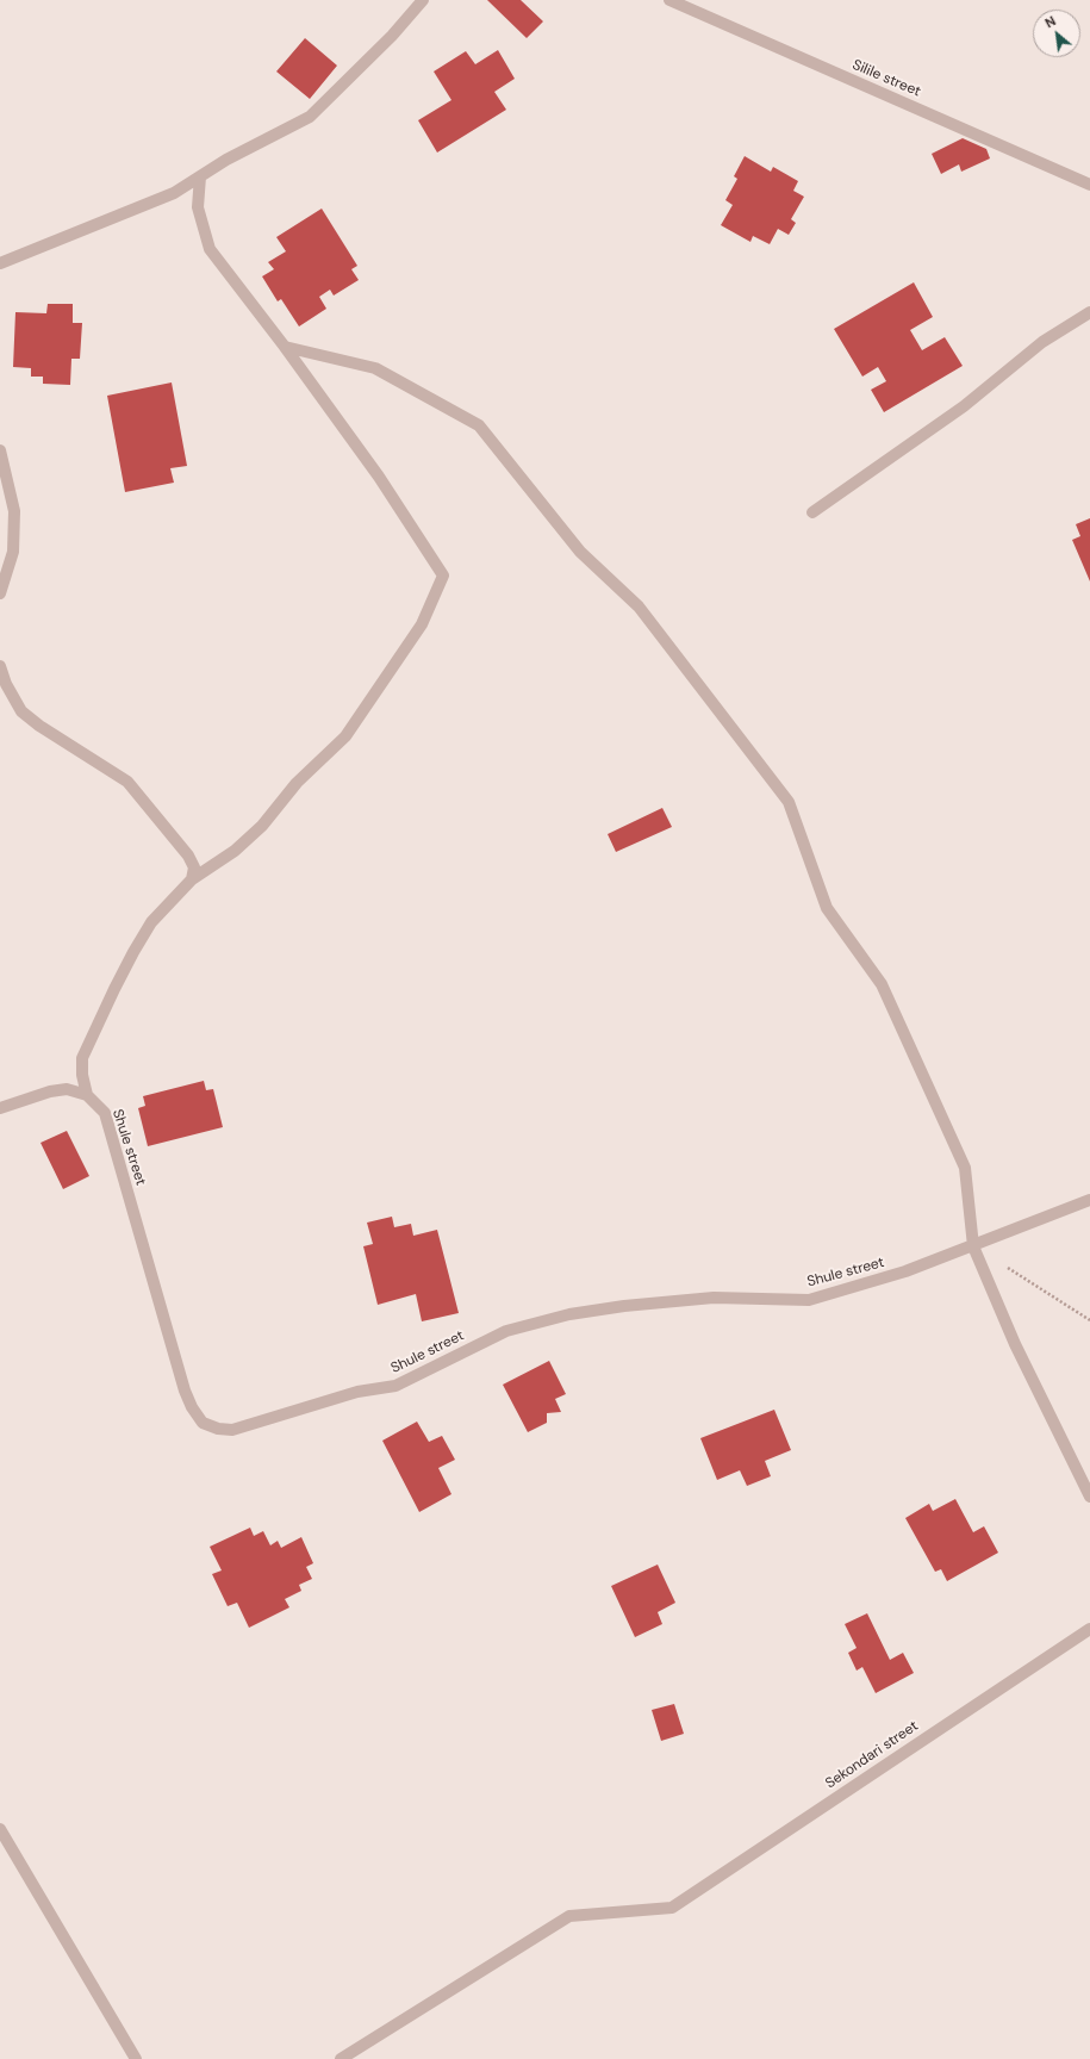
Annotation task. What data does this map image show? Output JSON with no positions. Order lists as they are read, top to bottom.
{
  "streets": {
    "street": ["Silile street", "Shule street", "Sekondari street"]
  },
  "north": "top left"
}
